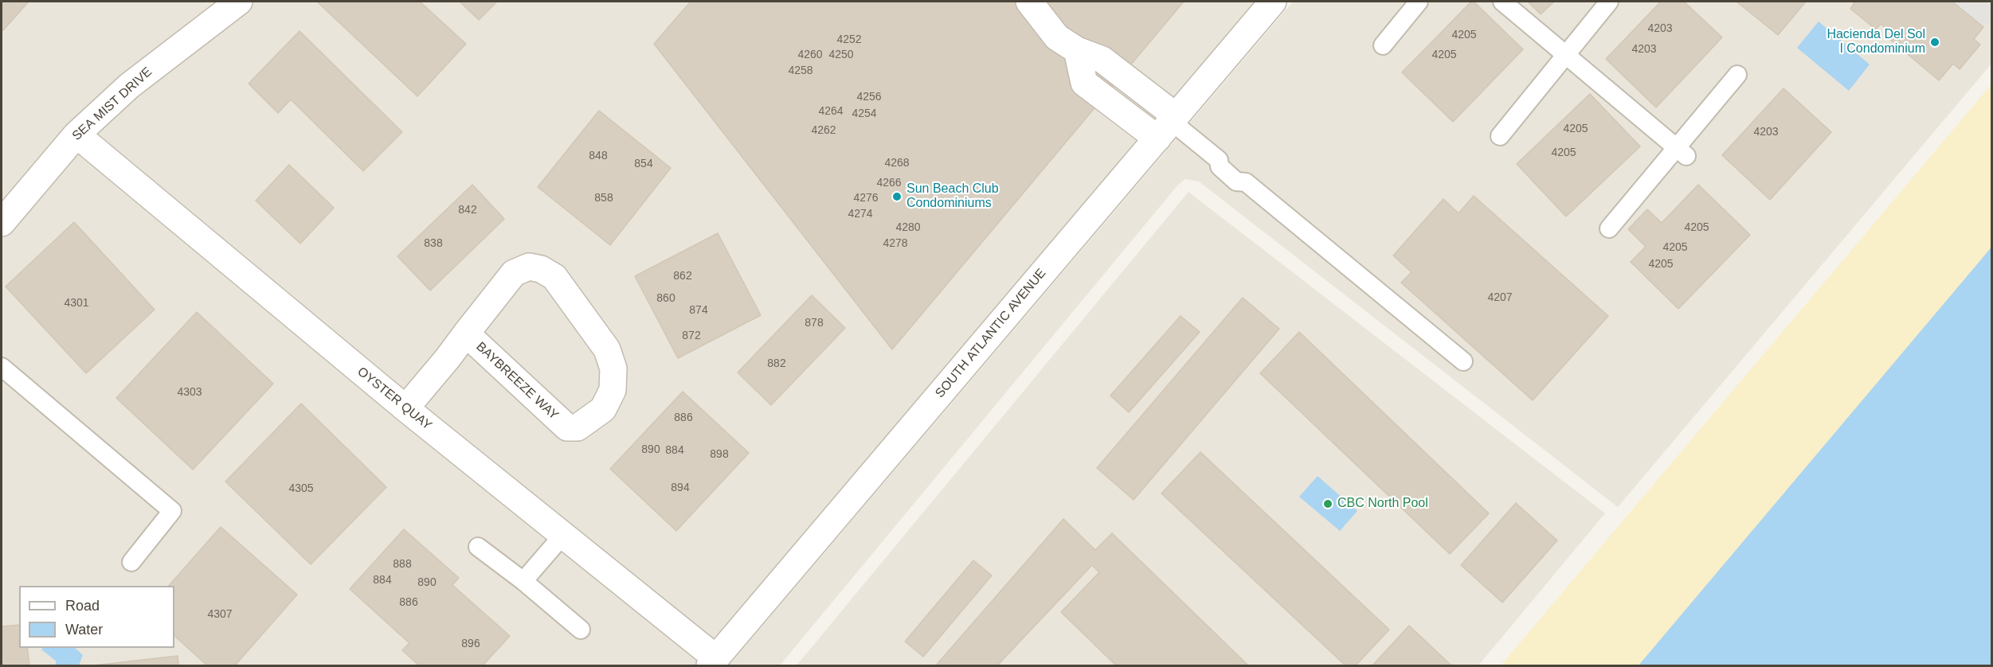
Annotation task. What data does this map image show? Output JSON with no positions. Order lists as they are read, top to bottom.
{
  "streets": {
    "street": [
      "SEA MIST DRIVE",
      "SOUTH ATLANTIC AVENUE",
      "BAYBREEZE WAY",
      "OYSTER QUAY"
    ]
  },
  "crossings": [
    ["SEA MIST DRIVE", "OYSTER QUAY"],
    ["SOUTH ATLANTIC AVENUE", "OYSTER QUAY"],
    ["BAYBREEZE WAY", "OYSTER QUAY"]
  ],
  "places": ["Hacienda Del Sol I Condominium", "Sun Beach Club Condominiums", "CBC North Pool"],
  "house_numbers": [
    "4203",
    "4205",
    "4252",
    "4203",
    "4260",
    "4250",
    "4205",
    "4258",
    "4256",
    "4264",
    "4254",
    "4205",
    "4262",
    "4203",
    "4205",
    "848",
    "4268",
    "854",
    "4266",
    "858",
    "4276",
    "842",
    "4274",
    "4280",
    "4205",
    "838",
    "4278",
    "4205",
    "4205",
    "862",
    "4207",
    "860",
    "4301",
    "874",
    "878",
    "872",
    "882",
    "4303",
    "886",
    "890",
    "884",
    "898",
    "894",
    "4305",
    "888",
    "884",
    "890",
    "886",
    "4307",
    "896"
  ],
  "legend": ["Road", "Water"]
}
